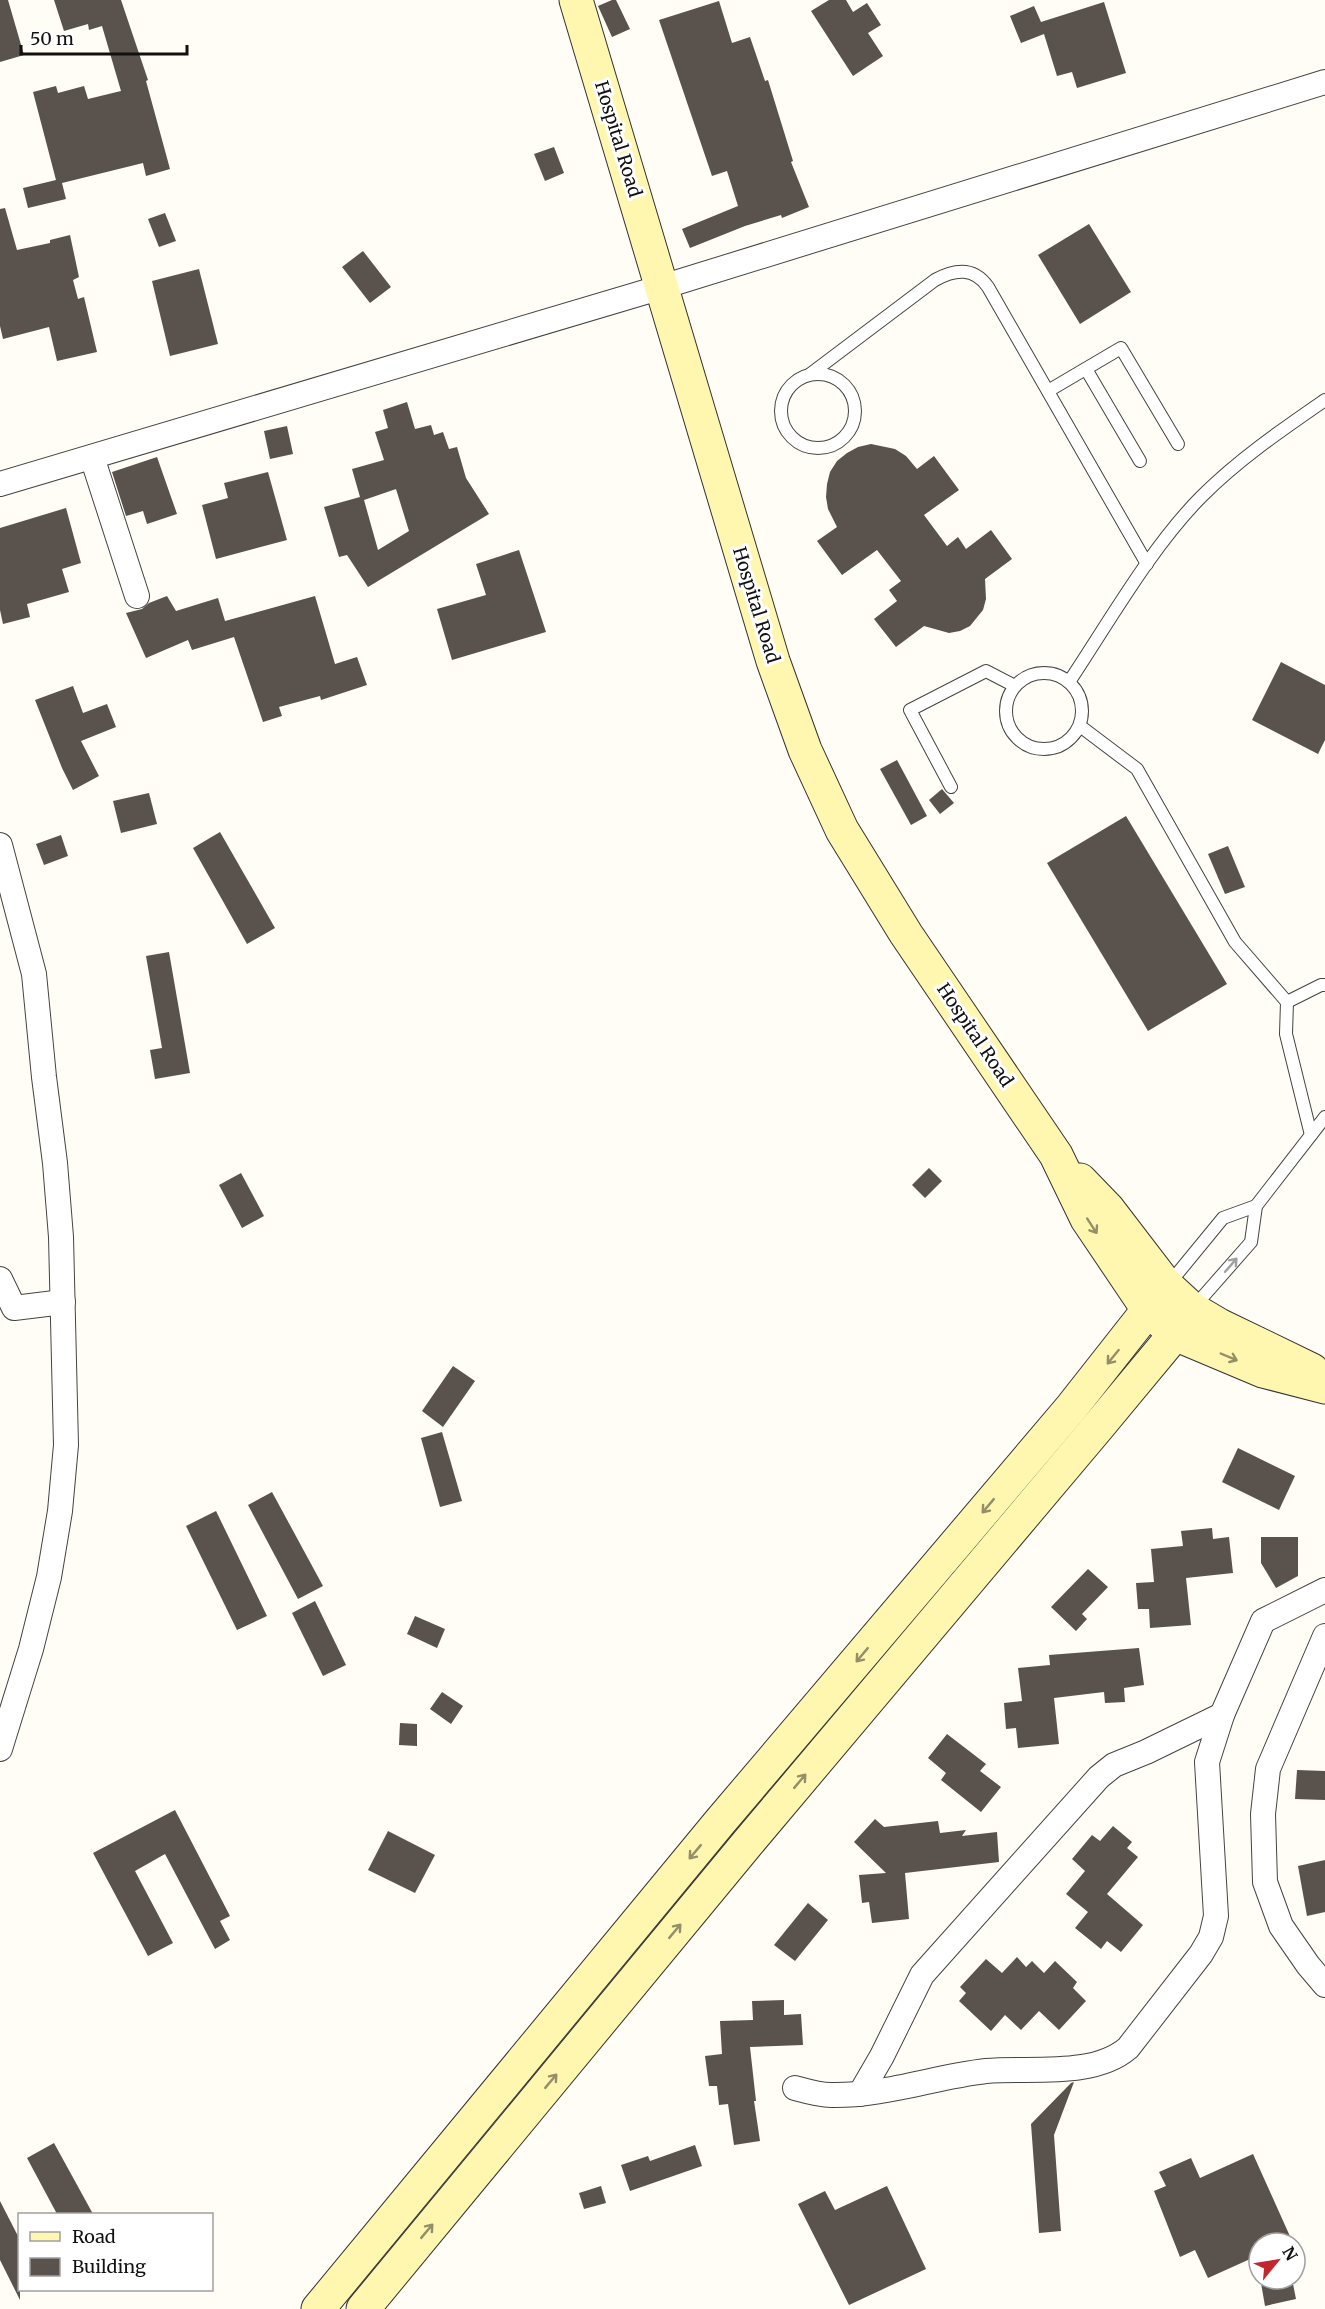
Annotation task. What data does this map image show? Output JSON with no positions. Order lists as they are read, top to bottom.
{
  "streets": {
    "street": ["Hospital Road"]
  },
  "legend": ["Road", "Building"],
  "scale_bar": "50 m",
  "north": "top right"
}
